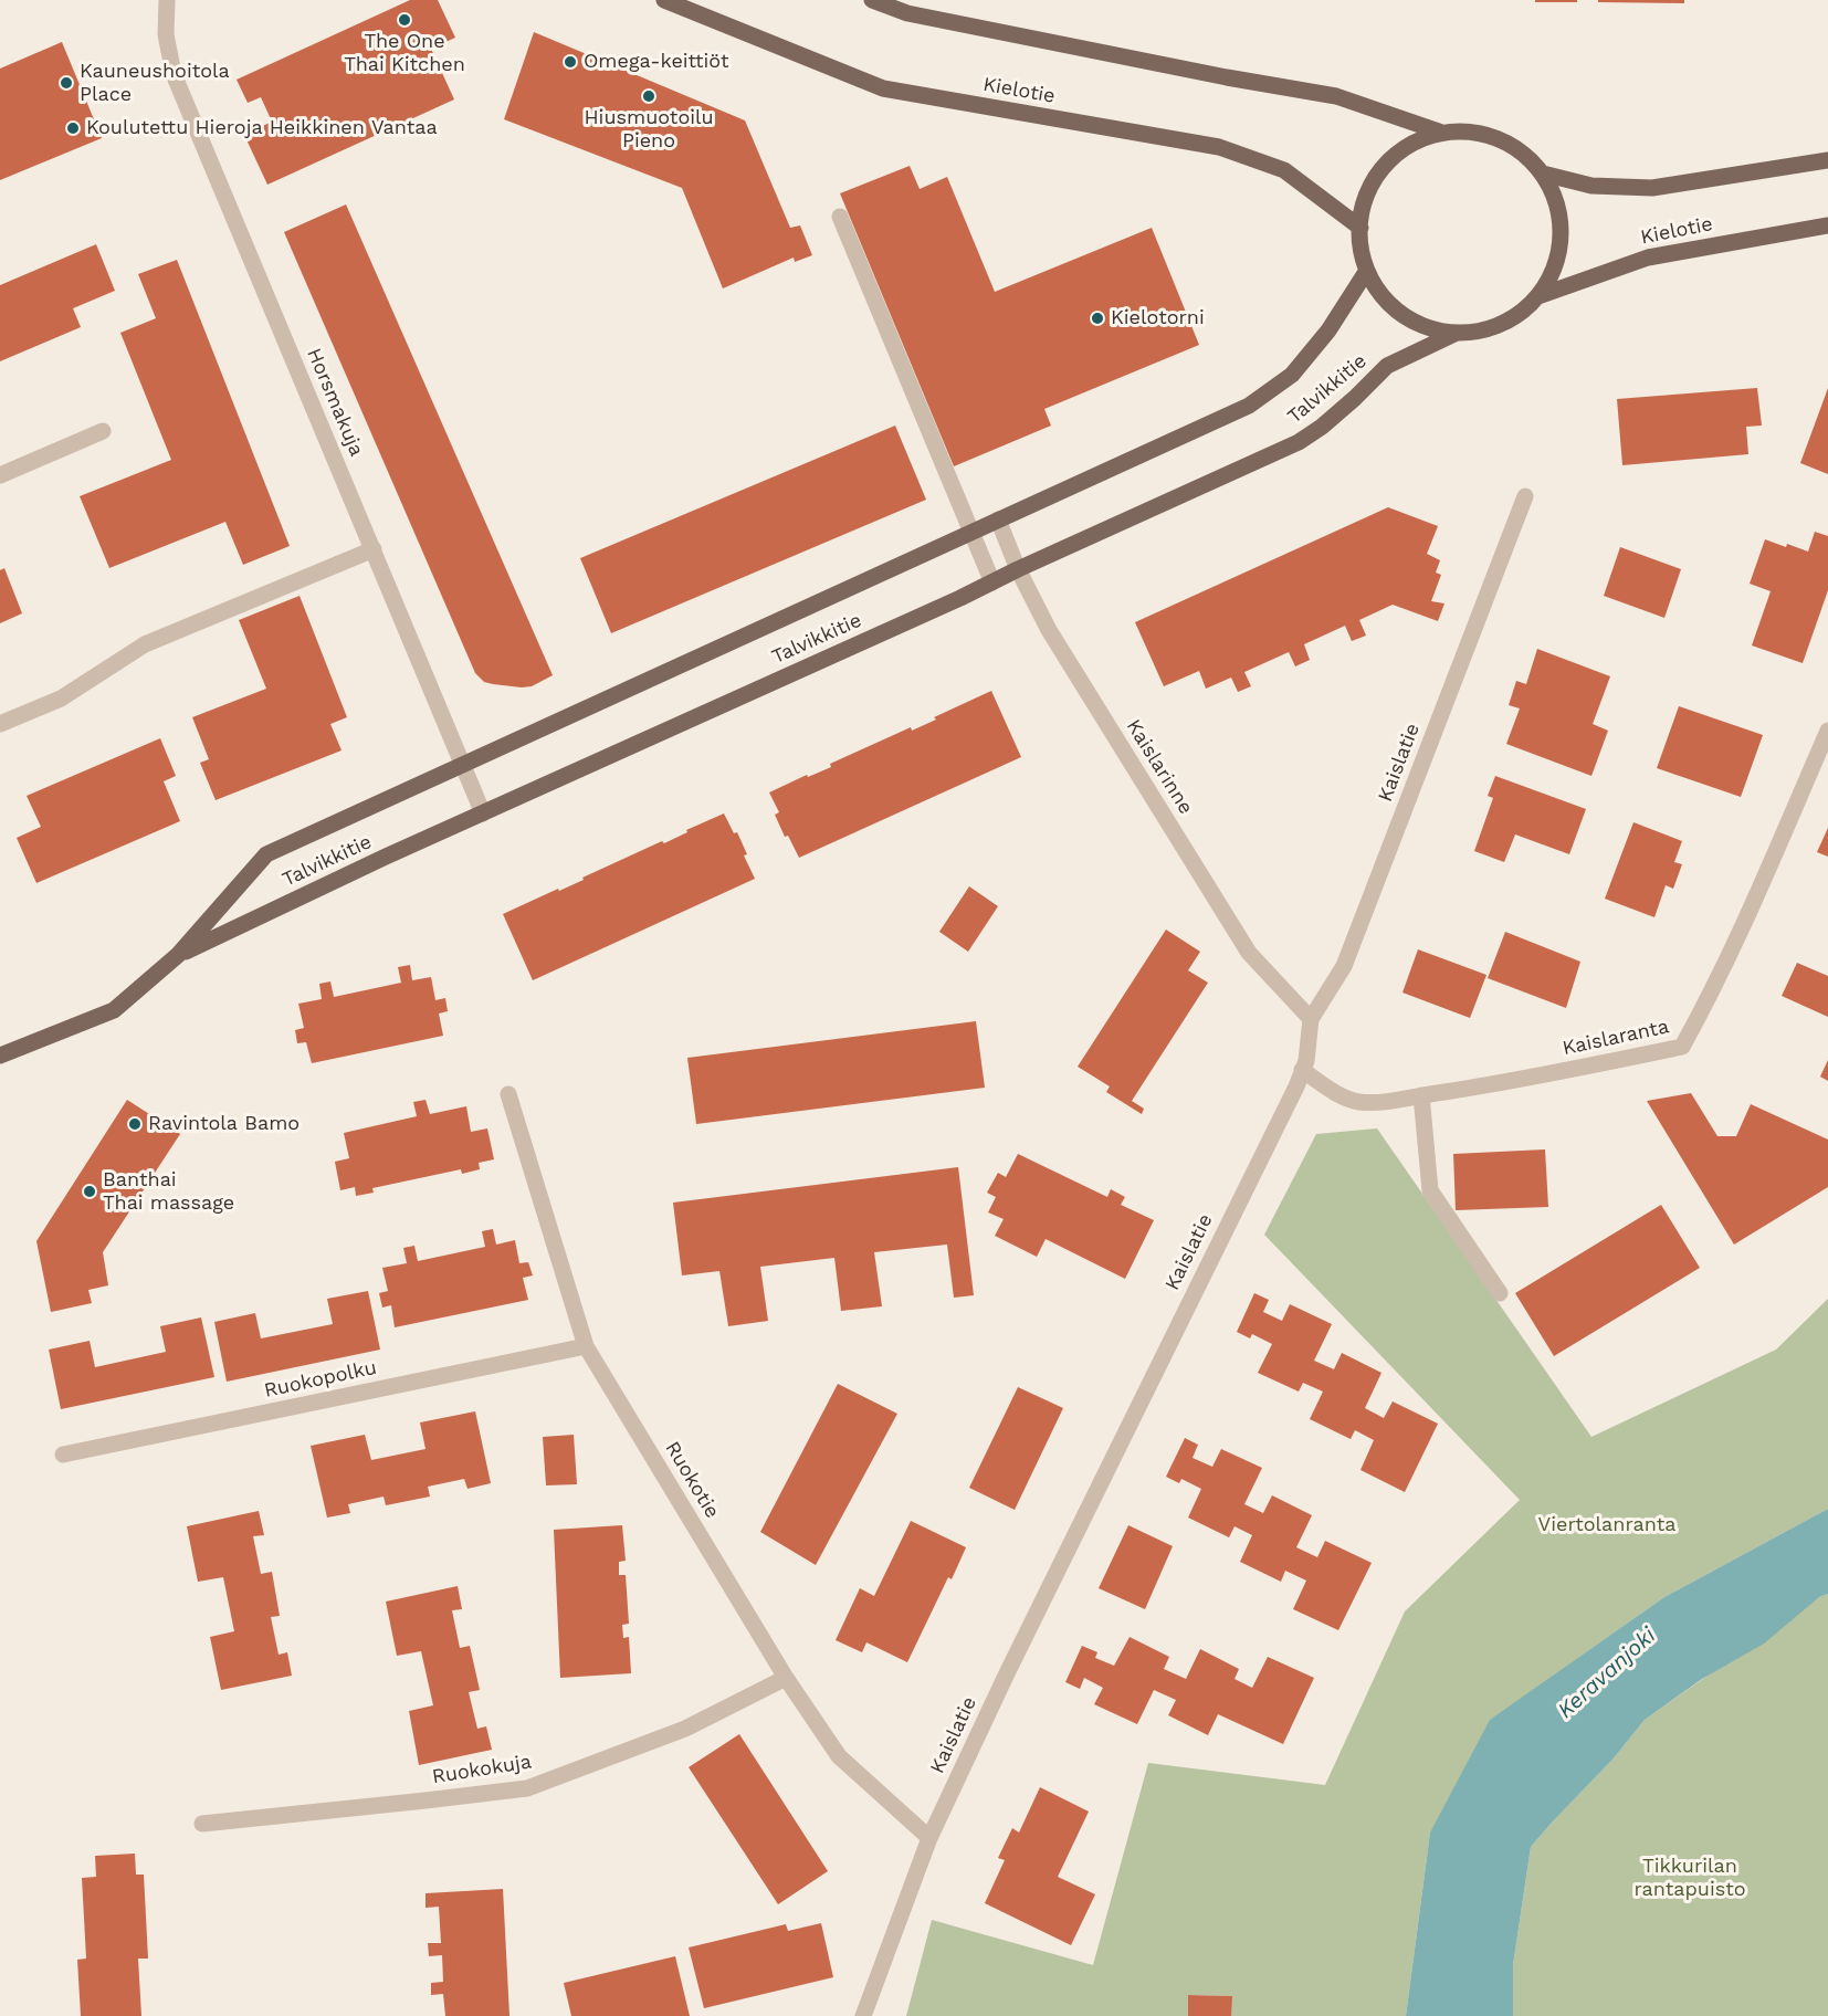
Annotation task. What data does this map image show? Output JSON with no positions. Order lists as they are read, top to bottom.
{
  "streets": {
    "main road": ["Kielotie", "Talvikkitie"],
    "street": [
      "Horsmakuja",
      "Kaislatie",
      "Kaislarinne",
      "Kaislaranta",
      "Ruokopolku",
      "Ruokotie",
      "Ruokokuja"
    ]
  },
  "crossings": [
    ["Kielotie", "Talvikkitie"],
    ["Talvikkitie", "Horsmakuja"],
    ["Talvikkitie", "Kaislarinne"],
    ["Kaislatie", "Kaislarinne"],
    ["Kaislatie", "Kaislaranta"],
    ["Kaislatie", "Ruokotie"],
    ["Ruokopolku", "Ruokotie"],
    ["Ruokotie", "Ruokokuja"]
  ],
  "water": ["Keravanjoki"],
  "parks": ["Viertolanranta", "Tikkurilan rantapuisto"],
  "places": [
    "The One Thai Kitchen",
    "Omega-keittiöt",
    "Kauneushoitola Place",
    "Hiusmuotoilu Pieno",
    "Koulutettu Hieroja Heikkinen Vantaa",
    "Kielotorni",
    "Ravintola Bamo",
    "Banthai Thai massage"
  ]
}
